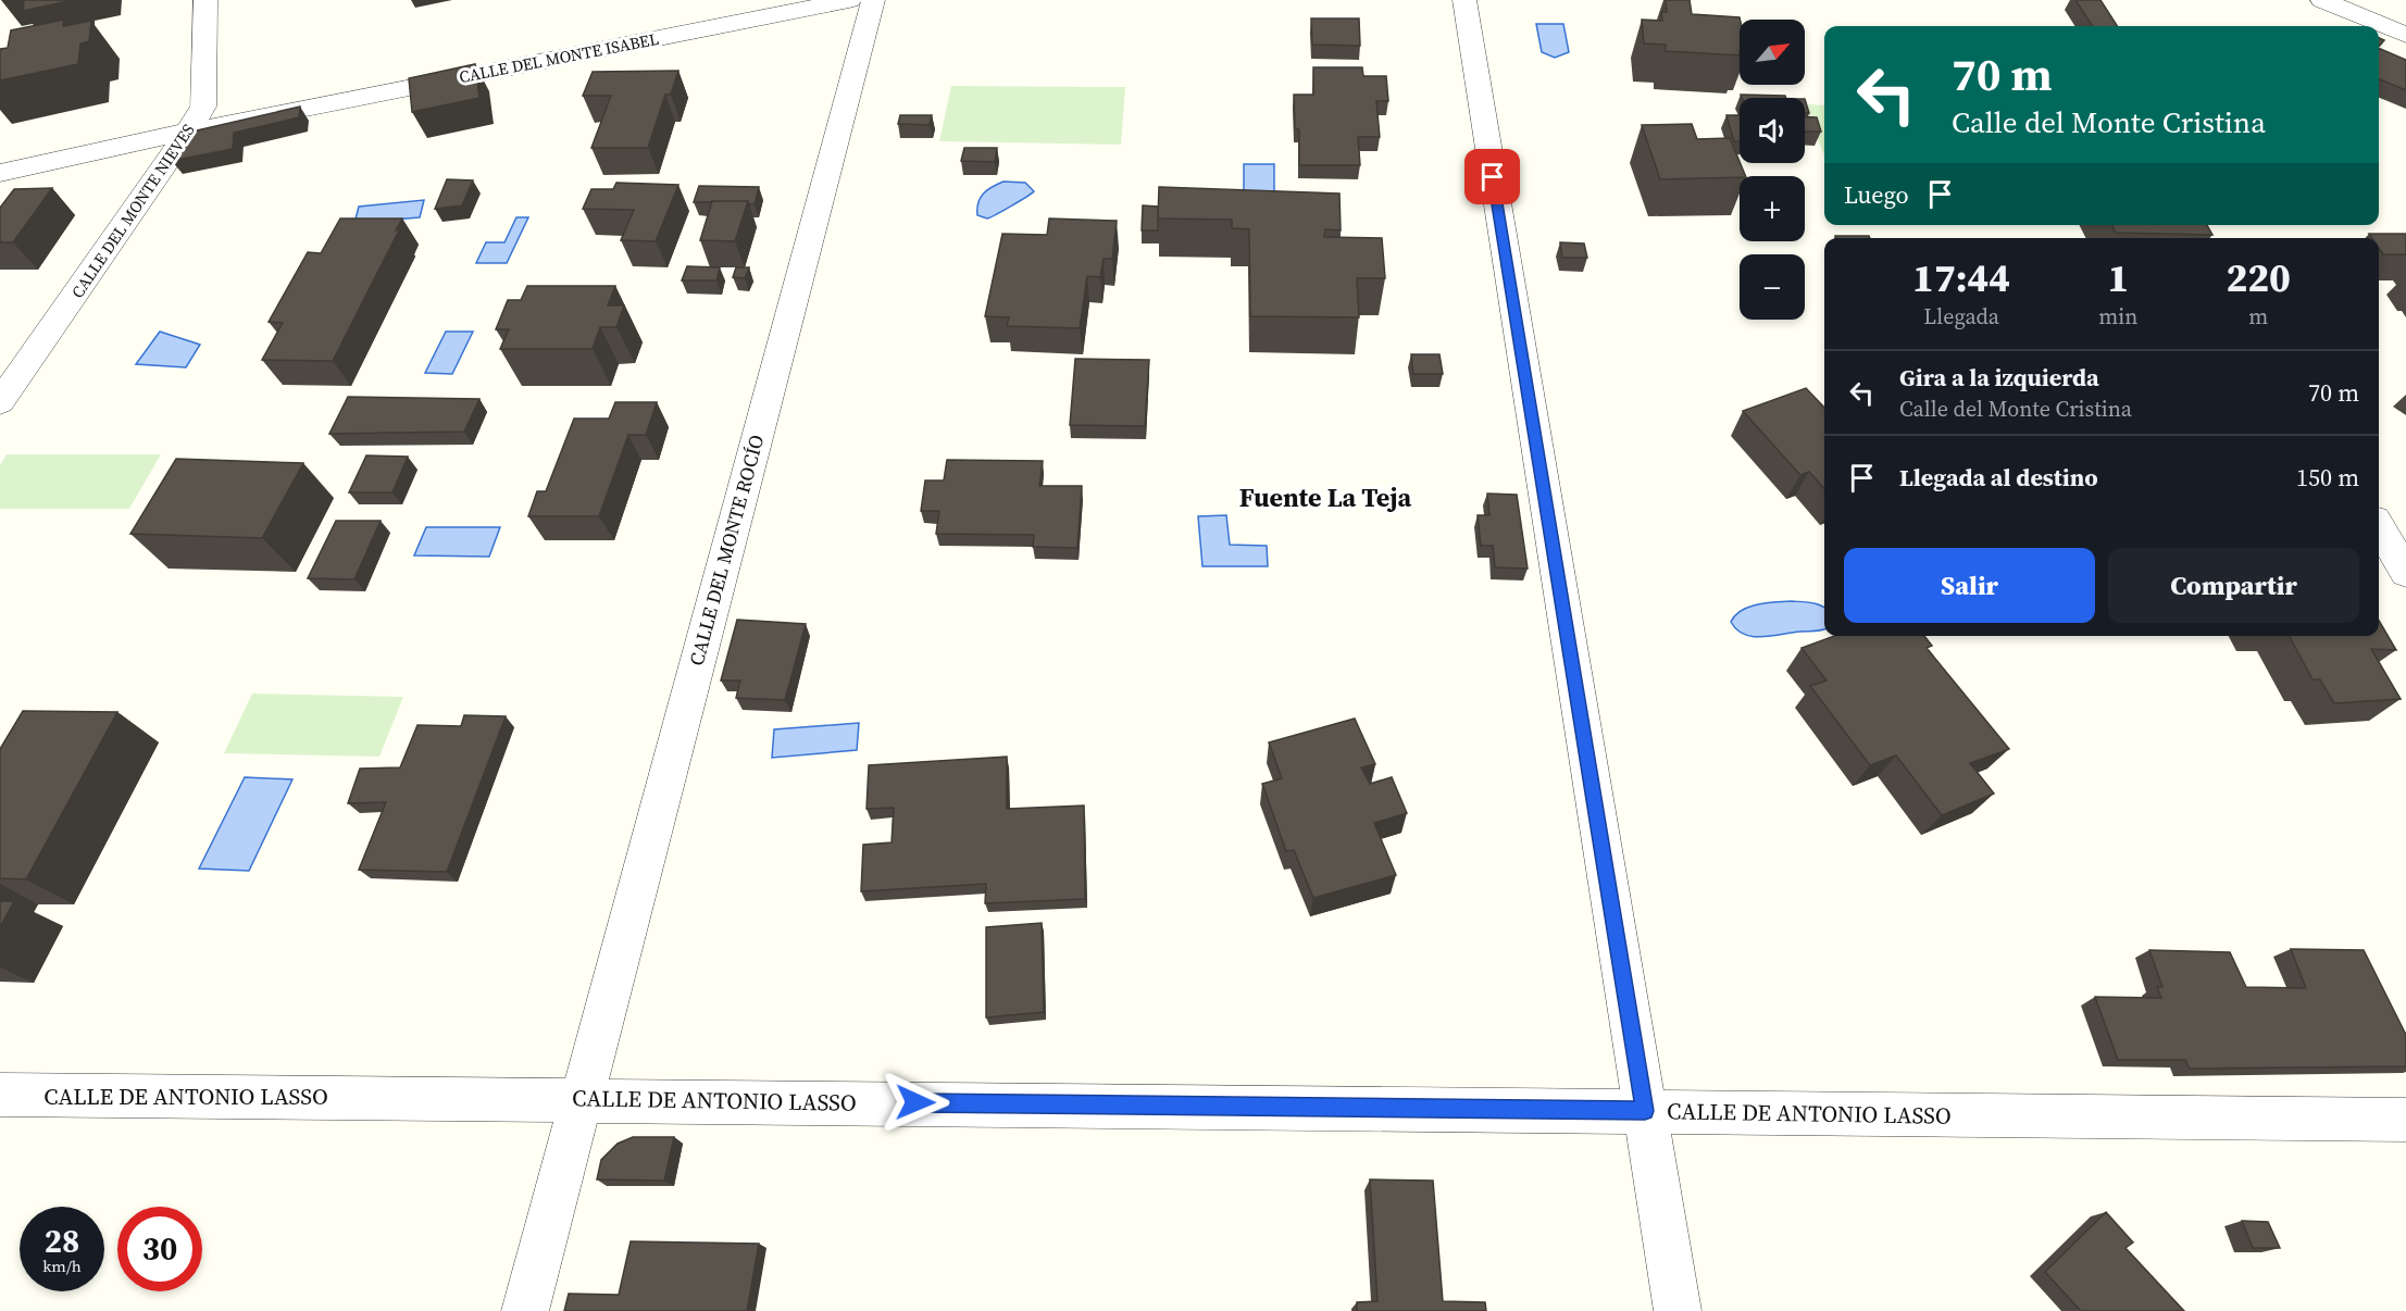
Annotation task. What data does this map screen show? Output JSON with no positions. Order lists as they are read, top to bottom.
{
  "streets": {
    "street": [
      "CALLE DEL MONTE ISABEL",
      "CALLE DEL MONTE NIEVES",
      "CALLE DEL MONTE ROCÍO",
      "CALLE DE ANTONIO LASSO"
    ]
  },
  "crossings": [
    ["CALLE DEL MONTE ISABEL", "CALLE DEL MONTE NIEVES"],
    ["CALLE DEL MONTE ROCÍO", "CALLE DE ANTONIO LASSO"]
  ],
  "districts": ["Fuente La Teja"],
  "north": "top right",
  "page": {
    "map_buttons": ["+", "−"],
    "turn": ["70 m", "Calle del Monte Cristina"],
    "then": "Luego",
    "eta": [
      "17:44",
      "Llegada",
      "1",
      "min",
      "220",
      "m"
    ],
    "list": [
      {
        "name": "Gira a la izquierda",
        "note": "Calle del Monte Cristina",
        "value": "70 m"
      },
      {
        "name": "Llegada al destino",
        "value": "150 m"
      }
    ],
    "buttons": ["Salir", "Compartir"],
    "speed": "28 km/h",
    "limit": "30"
  }
}
